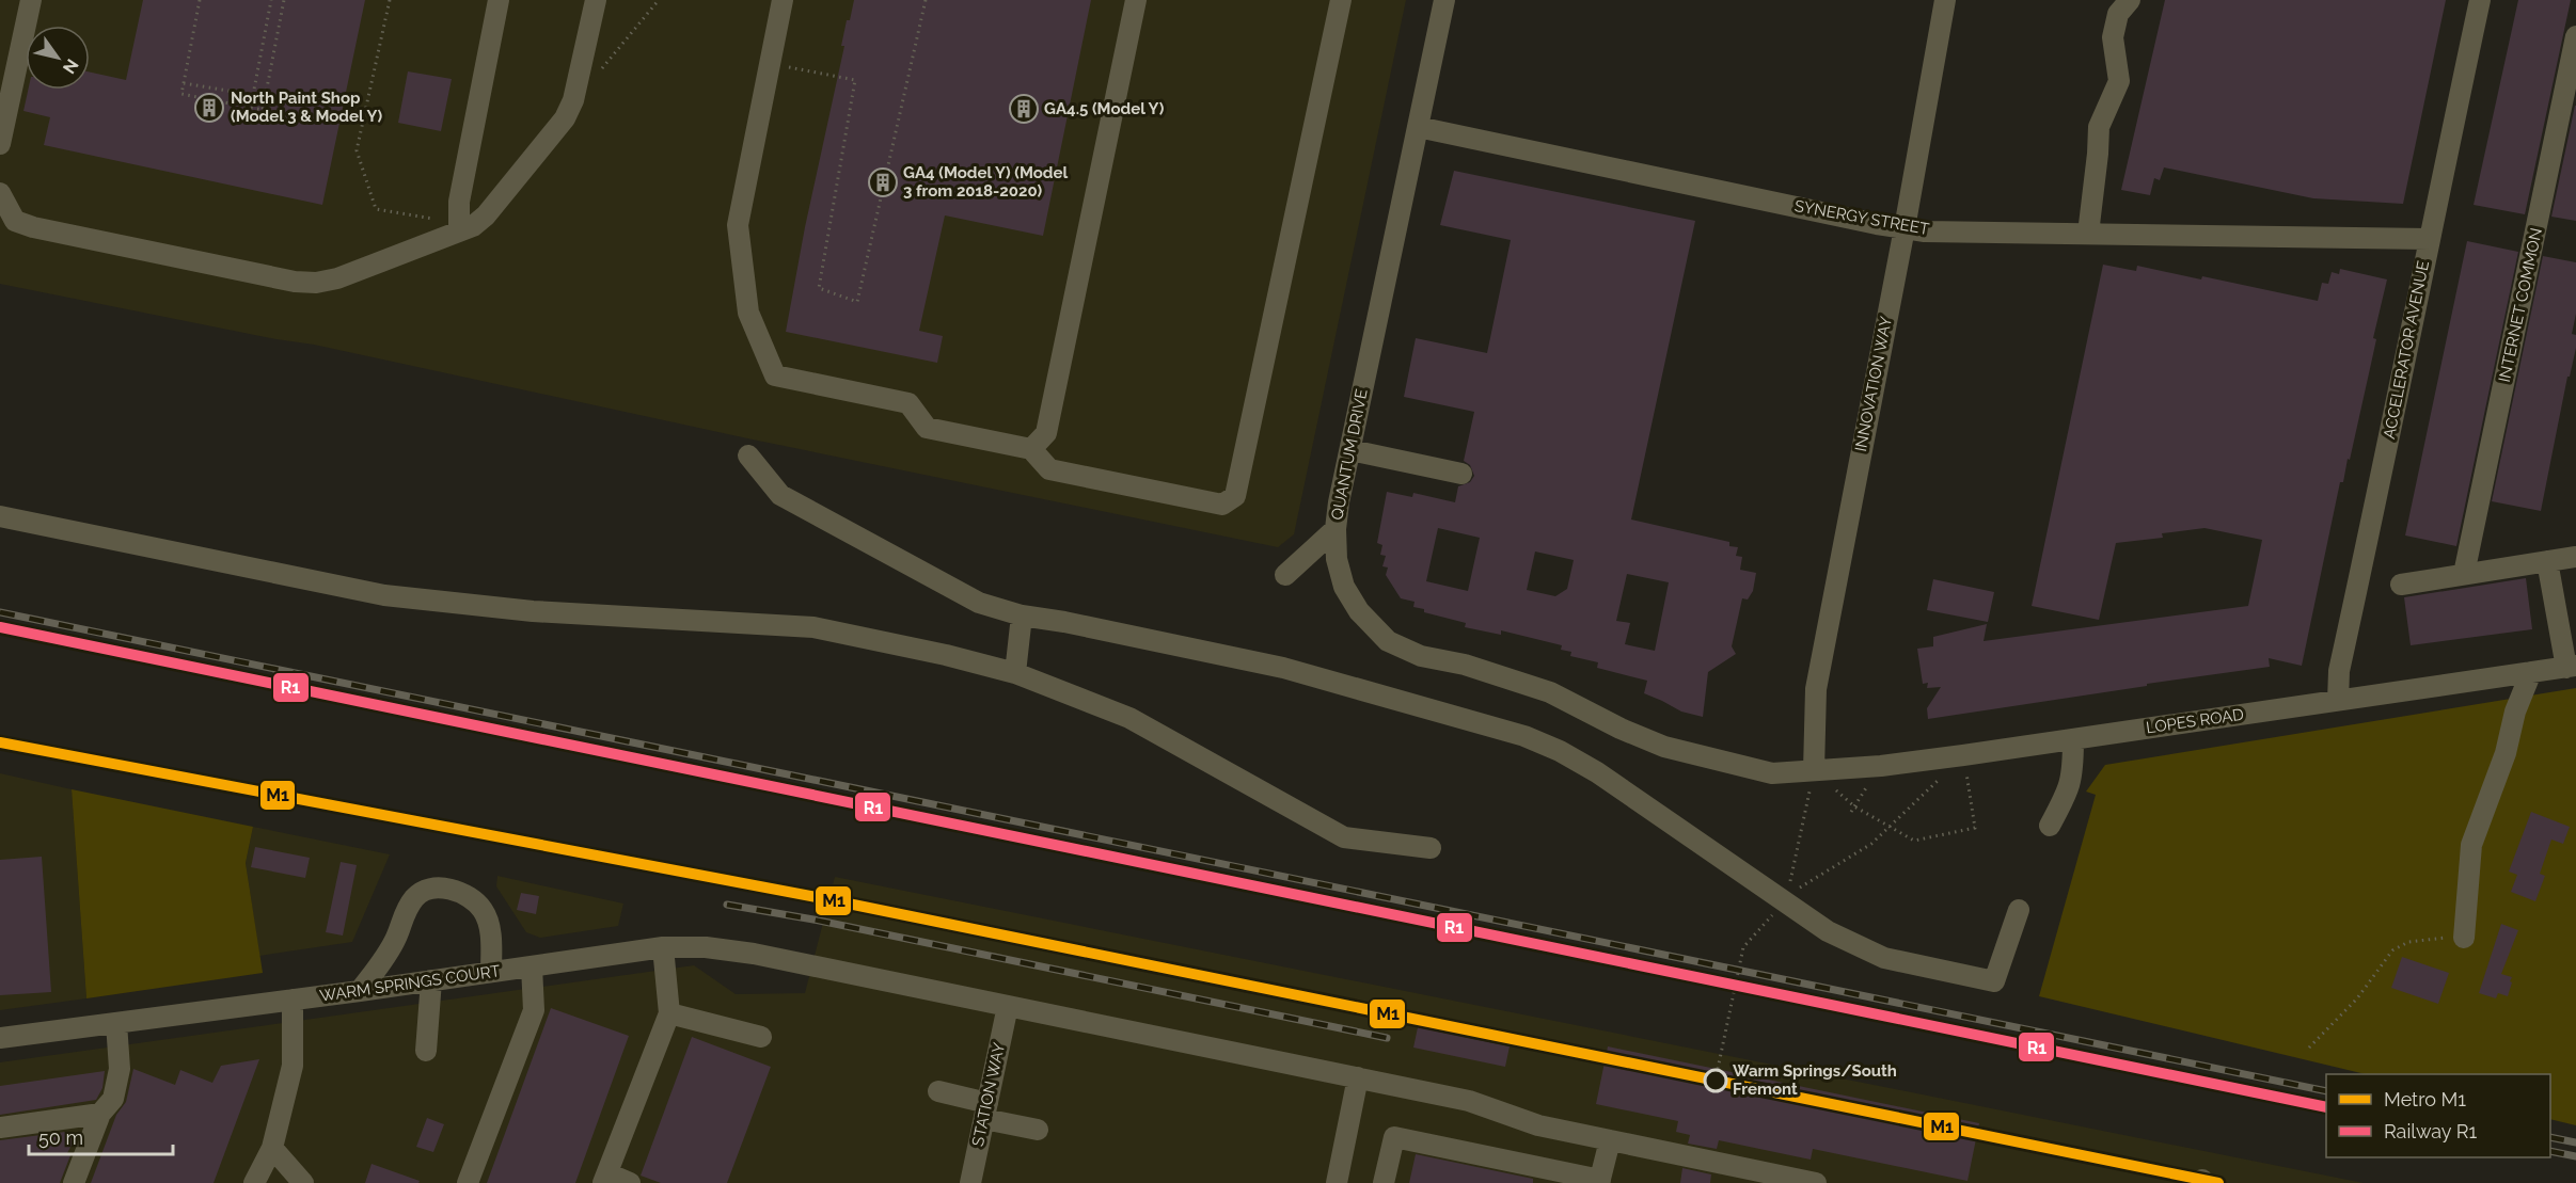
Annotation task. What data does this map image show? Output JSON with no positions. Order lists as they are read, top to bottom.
{
  "streets": {
    "street": [
      "SYNERGY STREET",
      "INTERNET COMMON",
      "ACCELERATOR AVENUE",
      "INNOVATION WAY",
      "QUANTUM DRIVE",
      "LOPES ROAD",
      "WARM SPRINGS COURT",
      "STATION WAY"
    ]
  },
  "crossings": [
    ["SYNERGY STREET", "ACCELERATOR AVENUE"],
    ["SYNERGY STREET", "INNOVATION WAY"],
    ["SYNERGY STREET", "QUANTUM DRIVE"],
    ["ACCELERATOR AVENUE", "LOPES ROAD"],
    ["INNOVATION WAY", "QUANTUM DRIVE"],
    ["INNOVATION WAY", "LOPES ROAD"],
    ["QUANTUM DRIVE", "LOPES ROAD"],
    ["WARM SPRINGS COURT", "STATION WAY"]
  ],
  "places": {
    "building": ["North Paint Shop (Model 3 & Model Y)", "GA4.5 (Model Y)", "GA4 (Model Y) (Model 3 from 2018-2020)"],
    "other": ["Warm Springs/South Fremont"]
  },
  "lines": ["rail line R1", "metro line M1"],
  "legend": ["Metro M1", "Railway R1"],
  "scale_bar": "50 m",
  "north": "bottom right"
}
